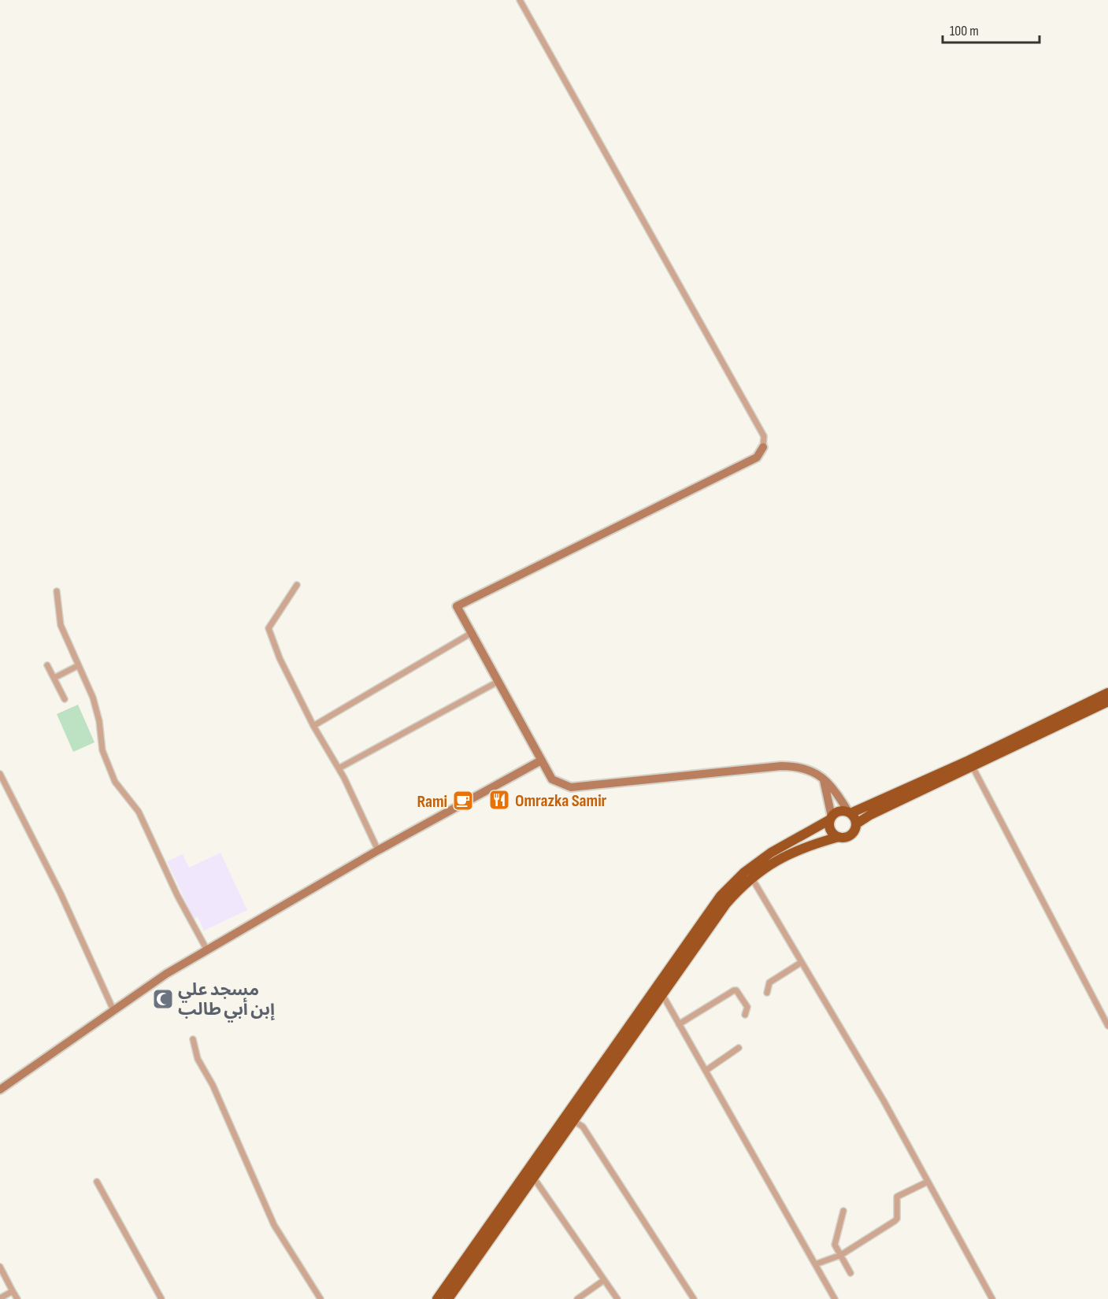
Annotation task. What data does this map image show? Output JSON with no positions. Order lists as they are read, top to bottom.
{
  "places": {
    "restaurant": ["Omrazka Samir"],
    "cafe": ["Rami"],
    "mosque": ["مسجد علي إبن أبي طالب"]
  },
  "scale_bar": "100 m"
}
